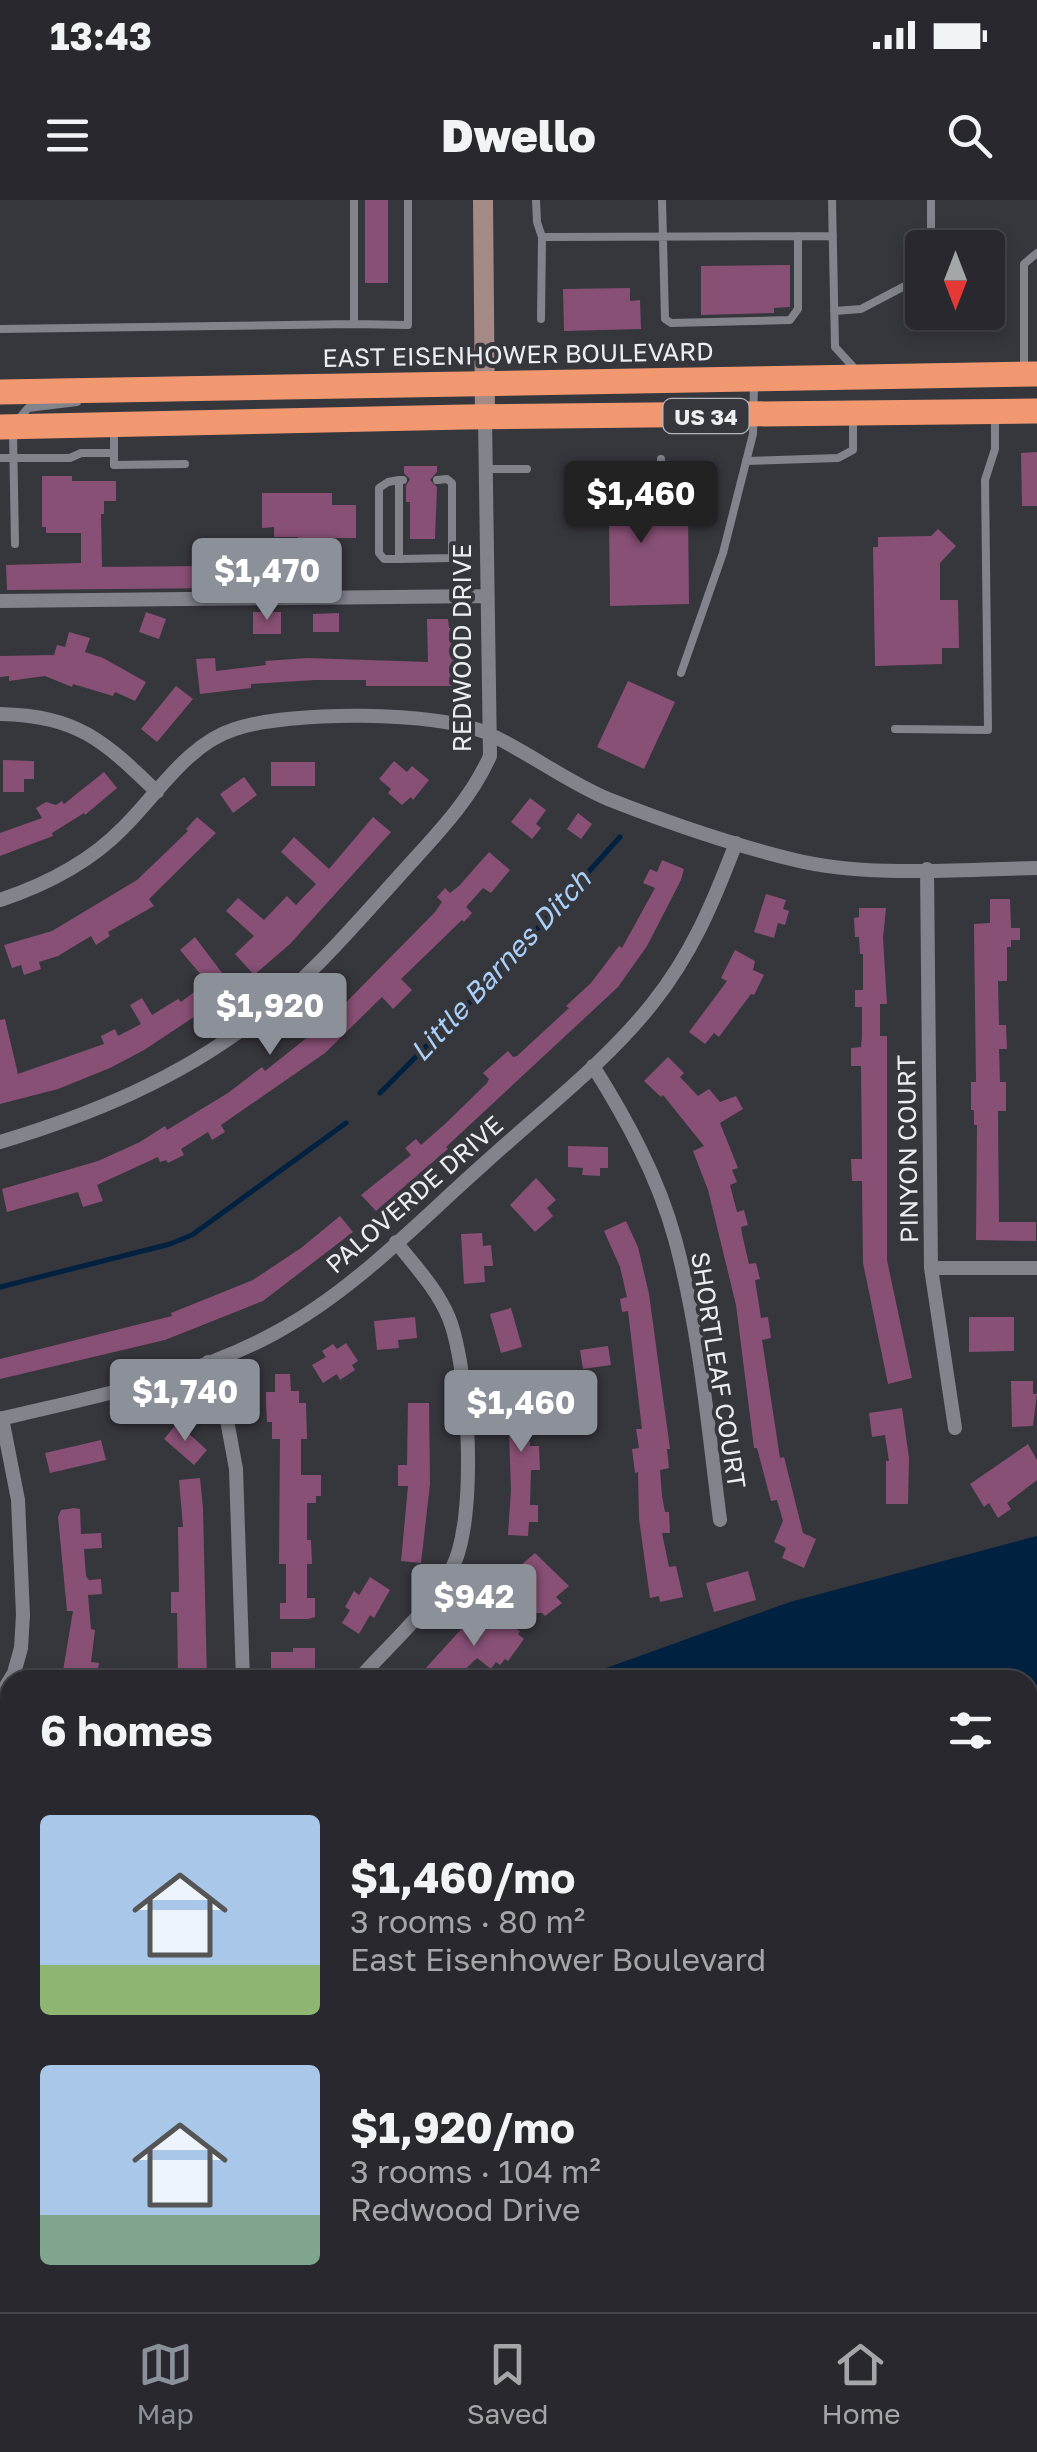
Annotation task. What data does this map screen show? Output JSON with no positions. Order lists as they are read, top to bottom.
{
  "streets": {
    "highway": ["EAST EISENHOWER BOULEVARD", "US 34"],
    "street": [
      "REDWOOD DRIVE",
      "PINYON COURT",
      "PALOVERDE DRIVE",
      "SHORTLEAF COURT"
    ]
  },
  "crossings": [
    ["EAST EISENHOWER BOULEVARD", "REDWOOD DRIVE"],
    ["US 34", "REDWOOD DRIVE"],
    ["PALOVERDE DRIVE", "SHORTLEAF COURT"]
  ],
  "water": ["Little Barnes Ditch"],
  "north": "bottom",
  "page": {
    "status": "13:43",
    "header": "Dwello",
    "price": [
      "$1,460",
      "$1,470",
      "$1,920",
      "$1,740",
      "$1,460",
      "$942"
    ],
    "heading": "6 homes",
    "list": [
      {
        "name": "$1,460/mo",
        "note": "3 rooms · 80 m² · East Eisenhower Boulevard"
      },
      {
        "name": "$1,920/mo",
        "note": "3 rooms · 104 m² · Redwood Drive"
      }
    ],
    "tabs": ["Map", "Saved", "Home"]
  }
}
